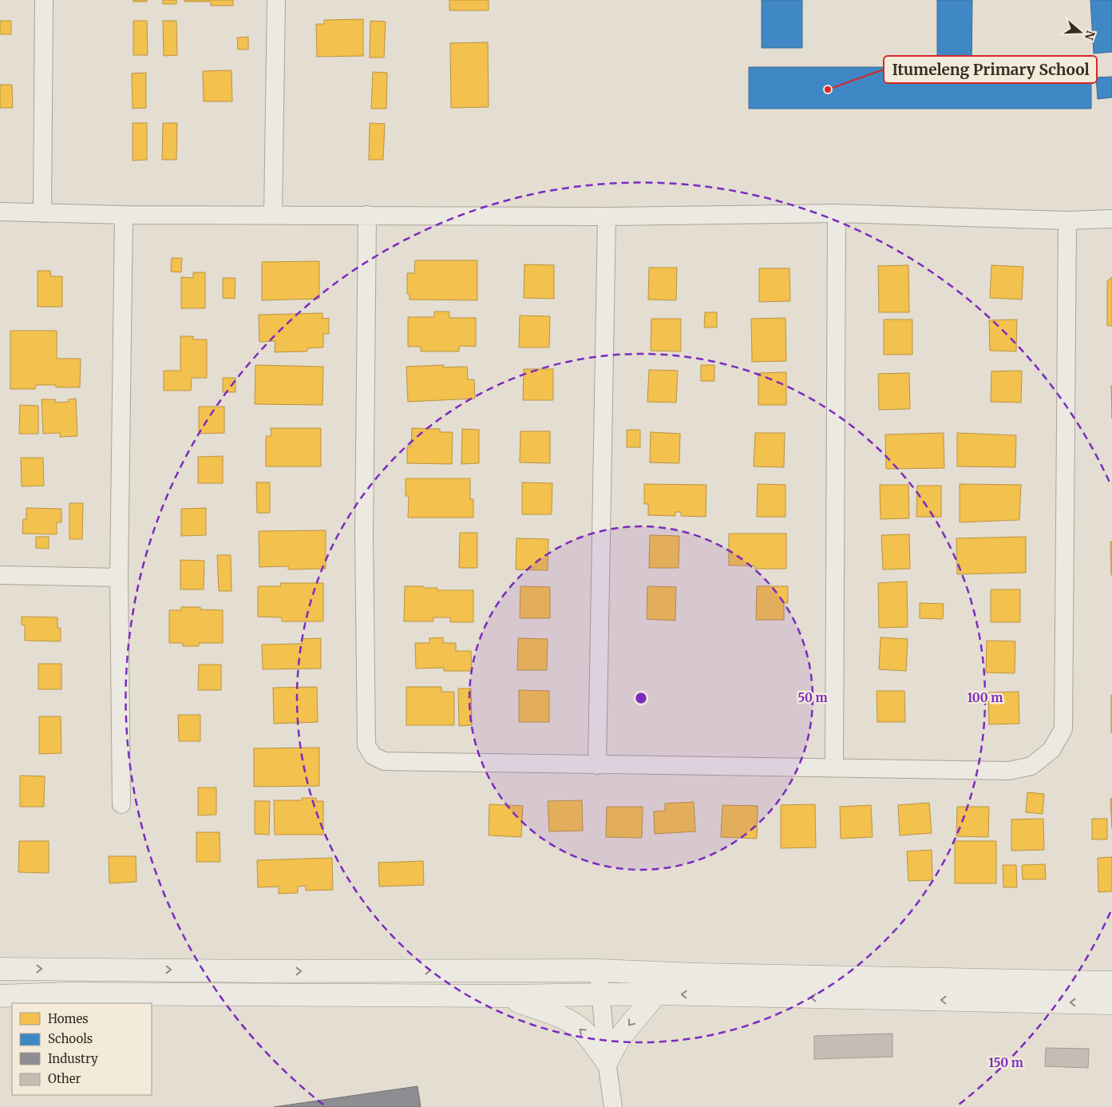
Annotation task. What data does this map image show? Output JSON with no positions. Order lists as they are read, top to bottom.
{
  "places": ["Itumeleng Primary School"],
  "legend": [
    "Homes",
    "Schools",
    "Industry",
    "Other"
  ],
  "north": "right",
  "rings": ["50 m", "100 m", "150 m"]
}
